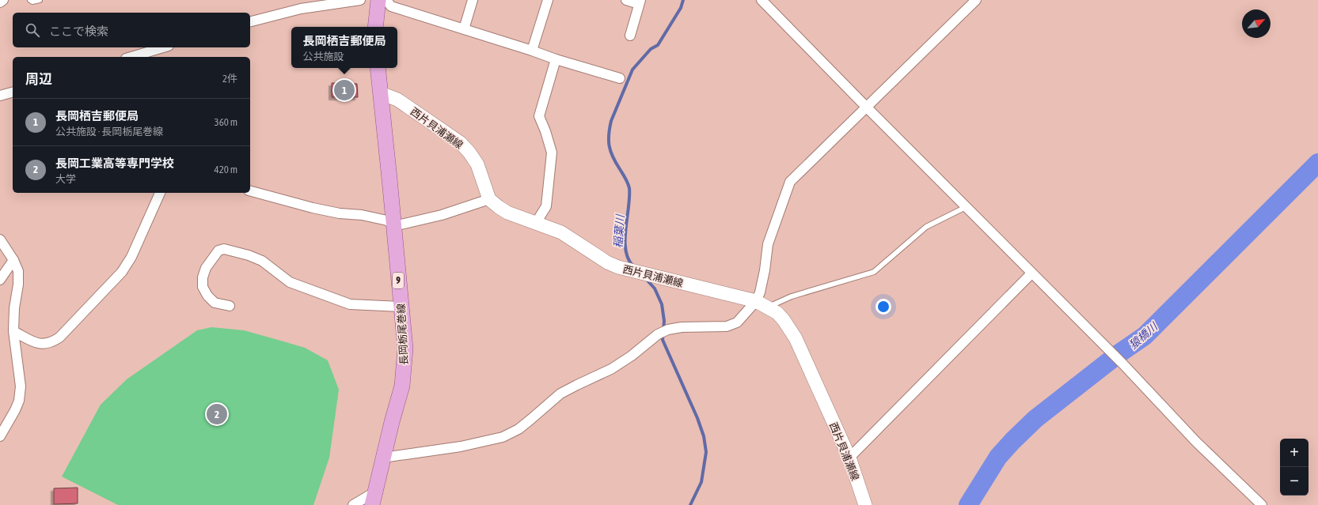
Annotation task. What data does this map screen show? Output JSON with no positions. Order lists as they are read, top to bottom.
{
  "streets": {
    "main road": ["西片貝浦瀬線", "9", "長岡栃尾巻線"]
  },
  "crossings": [
    ["西片貝浦瀬線", "長岡栃尾巻線"]
  ],
  "water": ["稲葉川", "猿橋川"],
  "north": "top right",
  "page": {
    "search": "ここで検索",
    "popup": ["長岡栖吉郵便局", "公共施設"],
    "heading": ["周辺", "2件"],
    "pins": ["1", "2"],
    "list": [
      {
        "mark": "1",
        "name": "長岡栖吉郵便局",
        "note": "公共施設 · 長岡栃尾巻線",
        "value": "360 m"
      },
      {
        "mark": "2",
        "name": "長岡工業高等専門学校",
        "note": "大学",
        "value": "420 m"
      }
    ],
    "map_buttons": ["+", "−"]
  }
}
